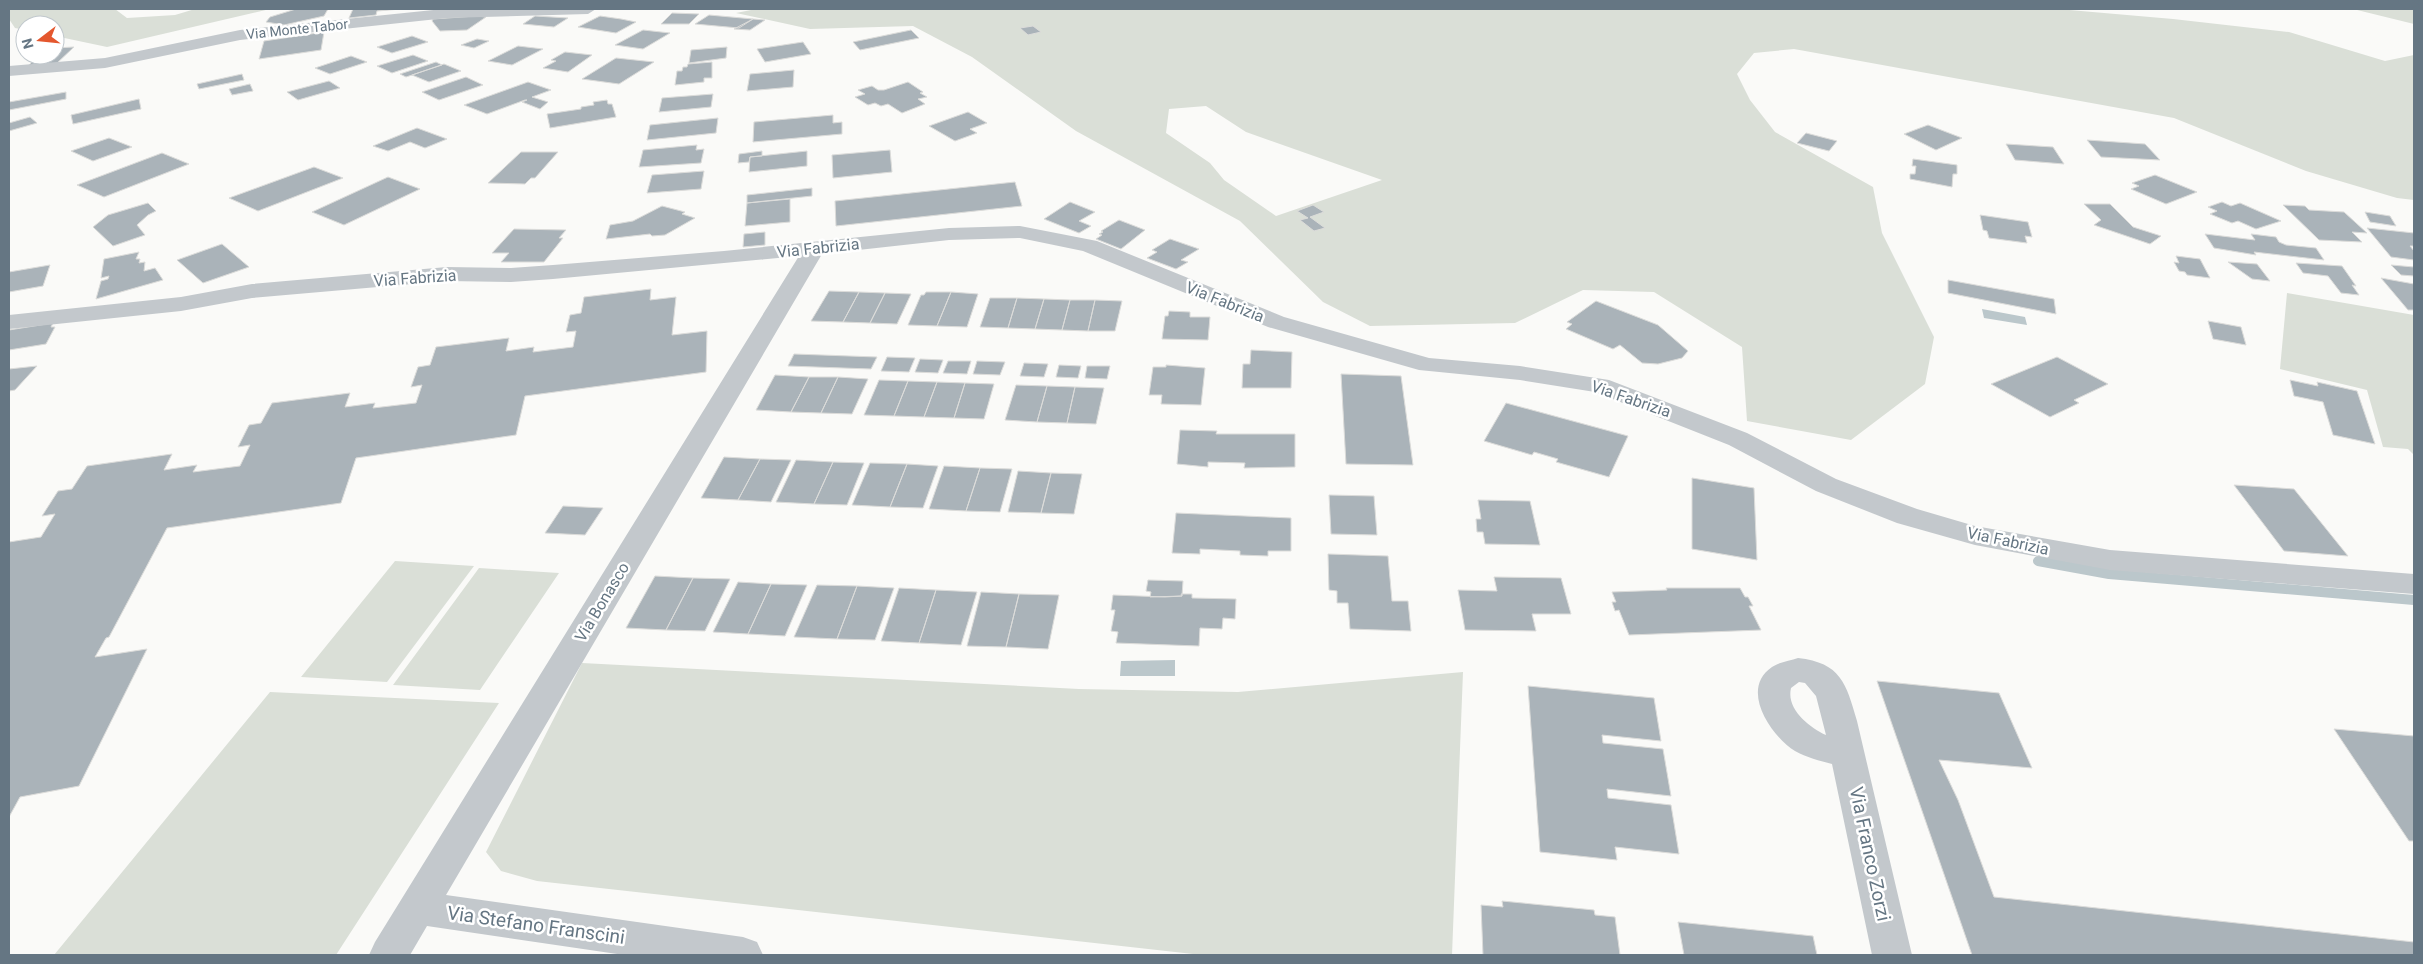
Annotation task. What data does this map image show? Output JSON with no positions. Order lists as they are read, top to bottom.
{
  "streets": {
    "street": [
      "Via Monte Tabor",
      "Via Fabrizia",
      "Via Bonasco",
      "Via Franco Zorzi",
      "Via Stefano Franscini"
    ]
  },
  "crossings": [
    ["Via Fabrizia", "Via Bonasco"],
    ["Via Bonasco", "Via Stefano Franscini"]
  ],
  "north": "left"
}
